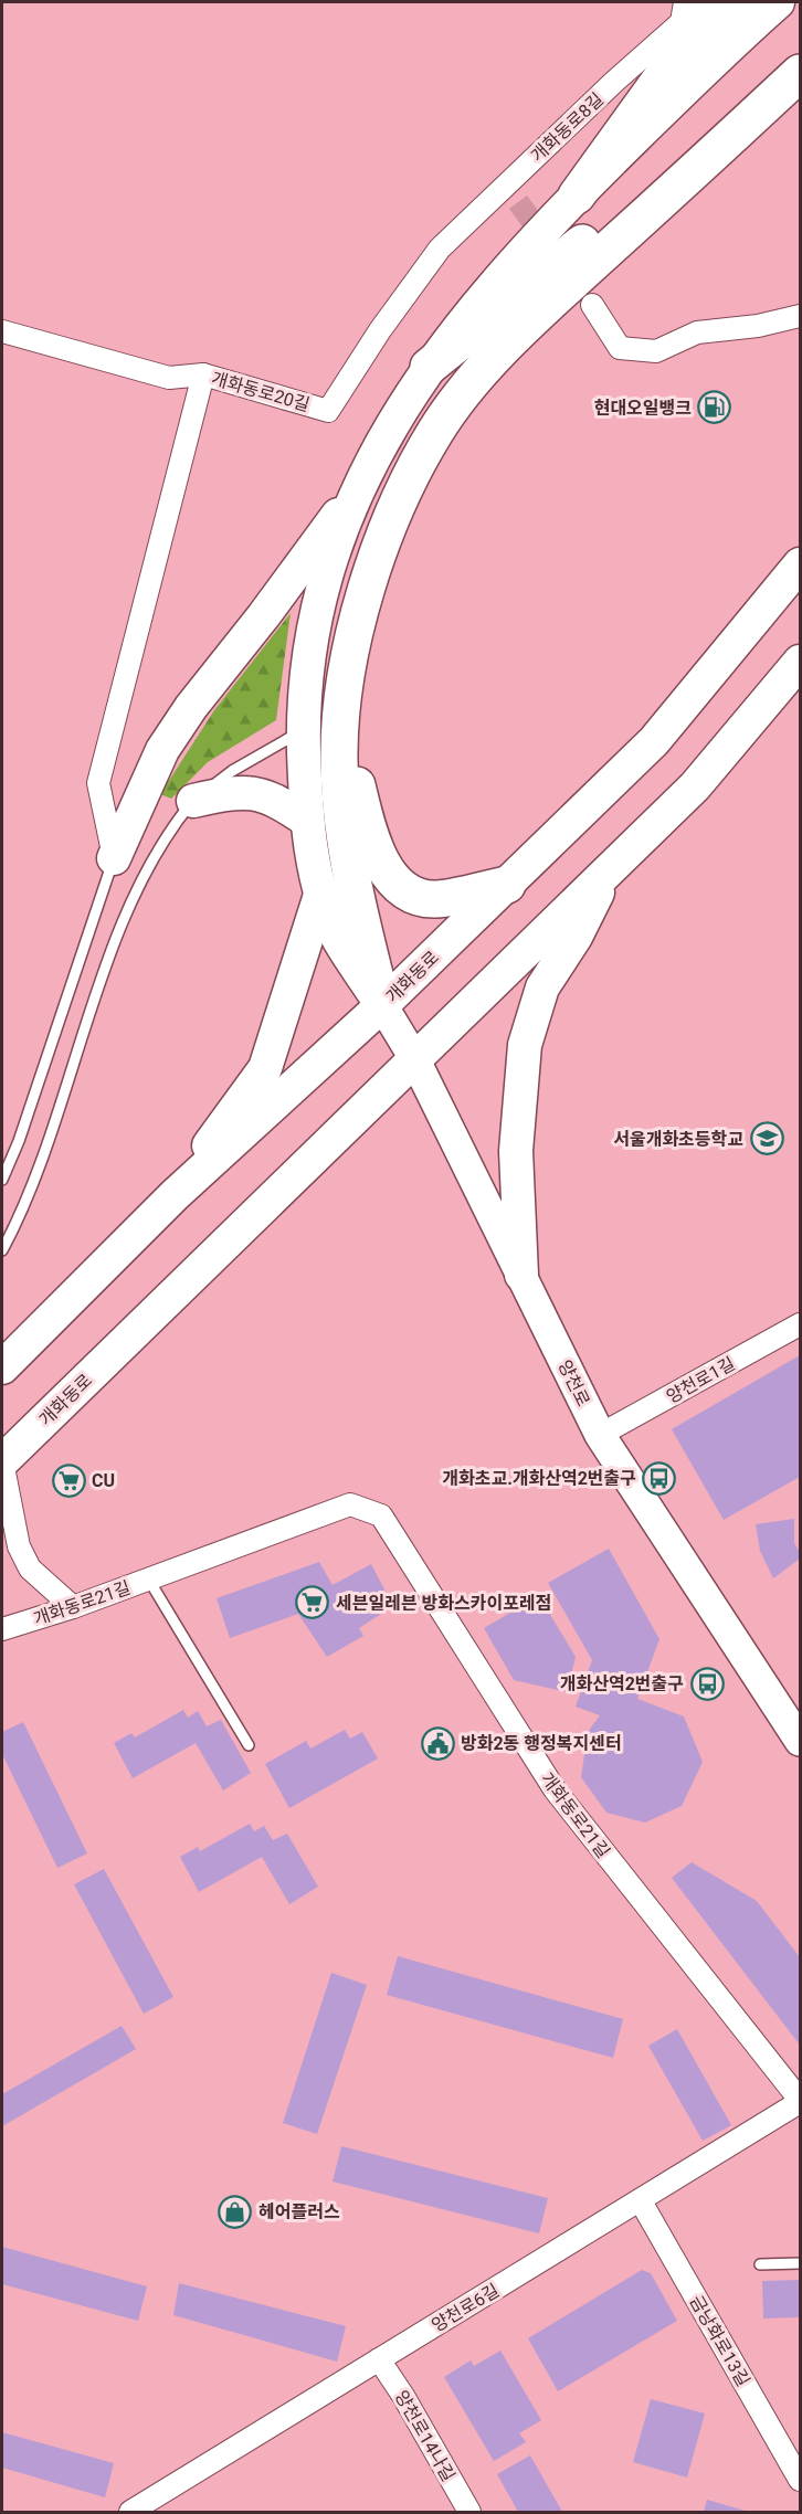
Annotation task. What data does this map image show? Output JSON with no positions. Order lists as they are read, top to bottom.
{
  "streets": {
    "main road": ["개화동로", "양천로"],
    "street": [
      "개화동로8길",
      "개화동로20길",
      "양천로1길",
      "개화동로21길",
      "양천로6길",
      "금낭화로13길",
      "양천로14나길"
    ]
  },
  "crossings": [
    ["개화동로8길", "개화동로20길"],
    ["개화동로", "양천로"],
    ["개화동로", "개화동로21길"],
    ["양천로1길", "양천로"],
    ["개화동로21길", "양천로6길"],
    ["양천로6길", "금낭화로13길"],
    ["양천로6길", "양천로14나길"]
  ],
  "places": {
    "fuel station": ["현대오일뱅크"],
    "school or university": ["서울개화초등학교"],
    "bus stop": ["개화초교.개화산역2번출구", "개화산역2번출구"],
    "supermarket": ["CU", "세븐일레븐 방화스카이포레점"],
    "public building": ["방화2동 행정복지센터"],
    "shop": ["헤어플러스"]
  }
}
